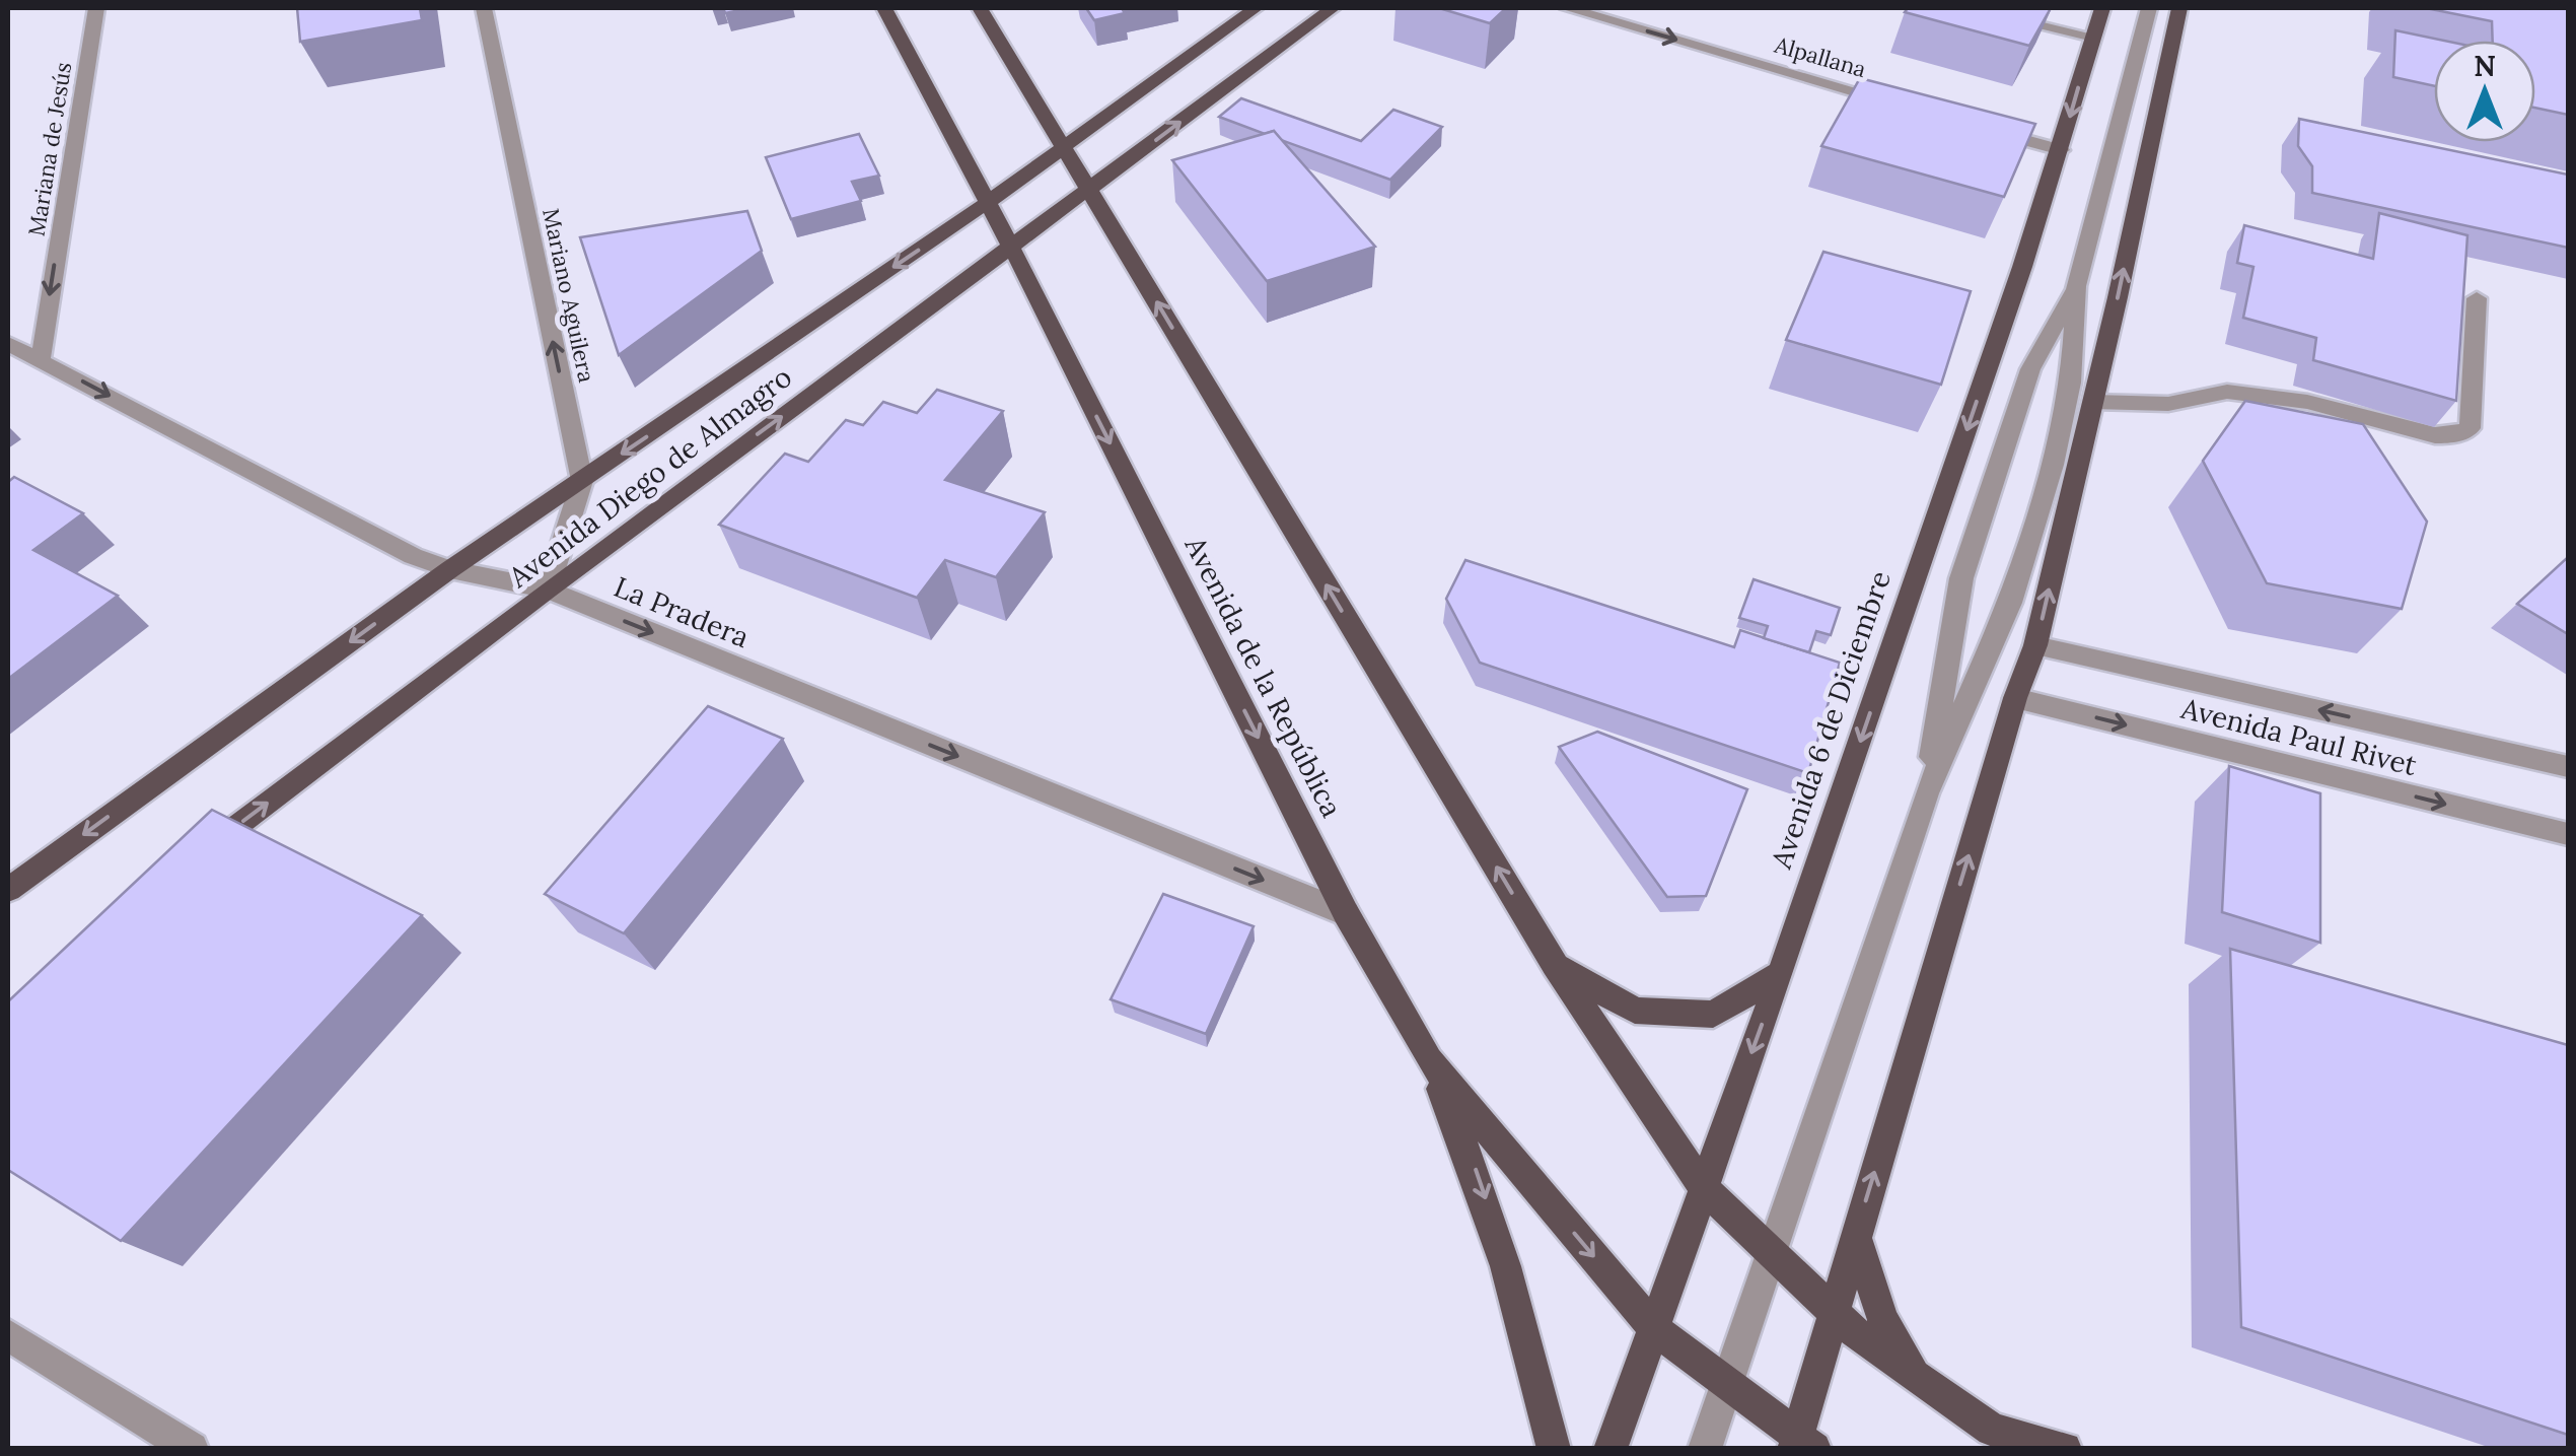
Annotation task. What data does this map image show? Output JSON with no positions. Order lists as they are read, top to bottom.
{
  "streets": {
    "main road": ["Avenida Diego de Almagro", "Avenida de la República", "Avenida 6 de Diciembre"],
    "street": [
      "Alpallana",
      "Mariana de Jesús",
      "Mariano Aguilera",
      "La Pradera",
      "Avenida Paul Rivet"
    ]
  },
  "crossings": [
    ["Mariana de Jesús", "La Pradera"],
    ["Mariano Aguilera", "Avenida Diego de Almagro"],
    ["Mariano Aguilera", "La Pradera"],
    ["Avenida Diego de Almagro", "La Pradera"],
    ["Avenida Diego de Almagro", "Avenida de la República"],
    ["La Pradera", "Avenida de la República"],
    ["Avenida de la República", "Avenida 6 de Diciembre"]
  ],
  "one_way": [
    "Alpallana",
    "Mariana de Jesús",
    "Mariano Aguilera",
    "La Pradera"
  ],
  "north": "top"
}
